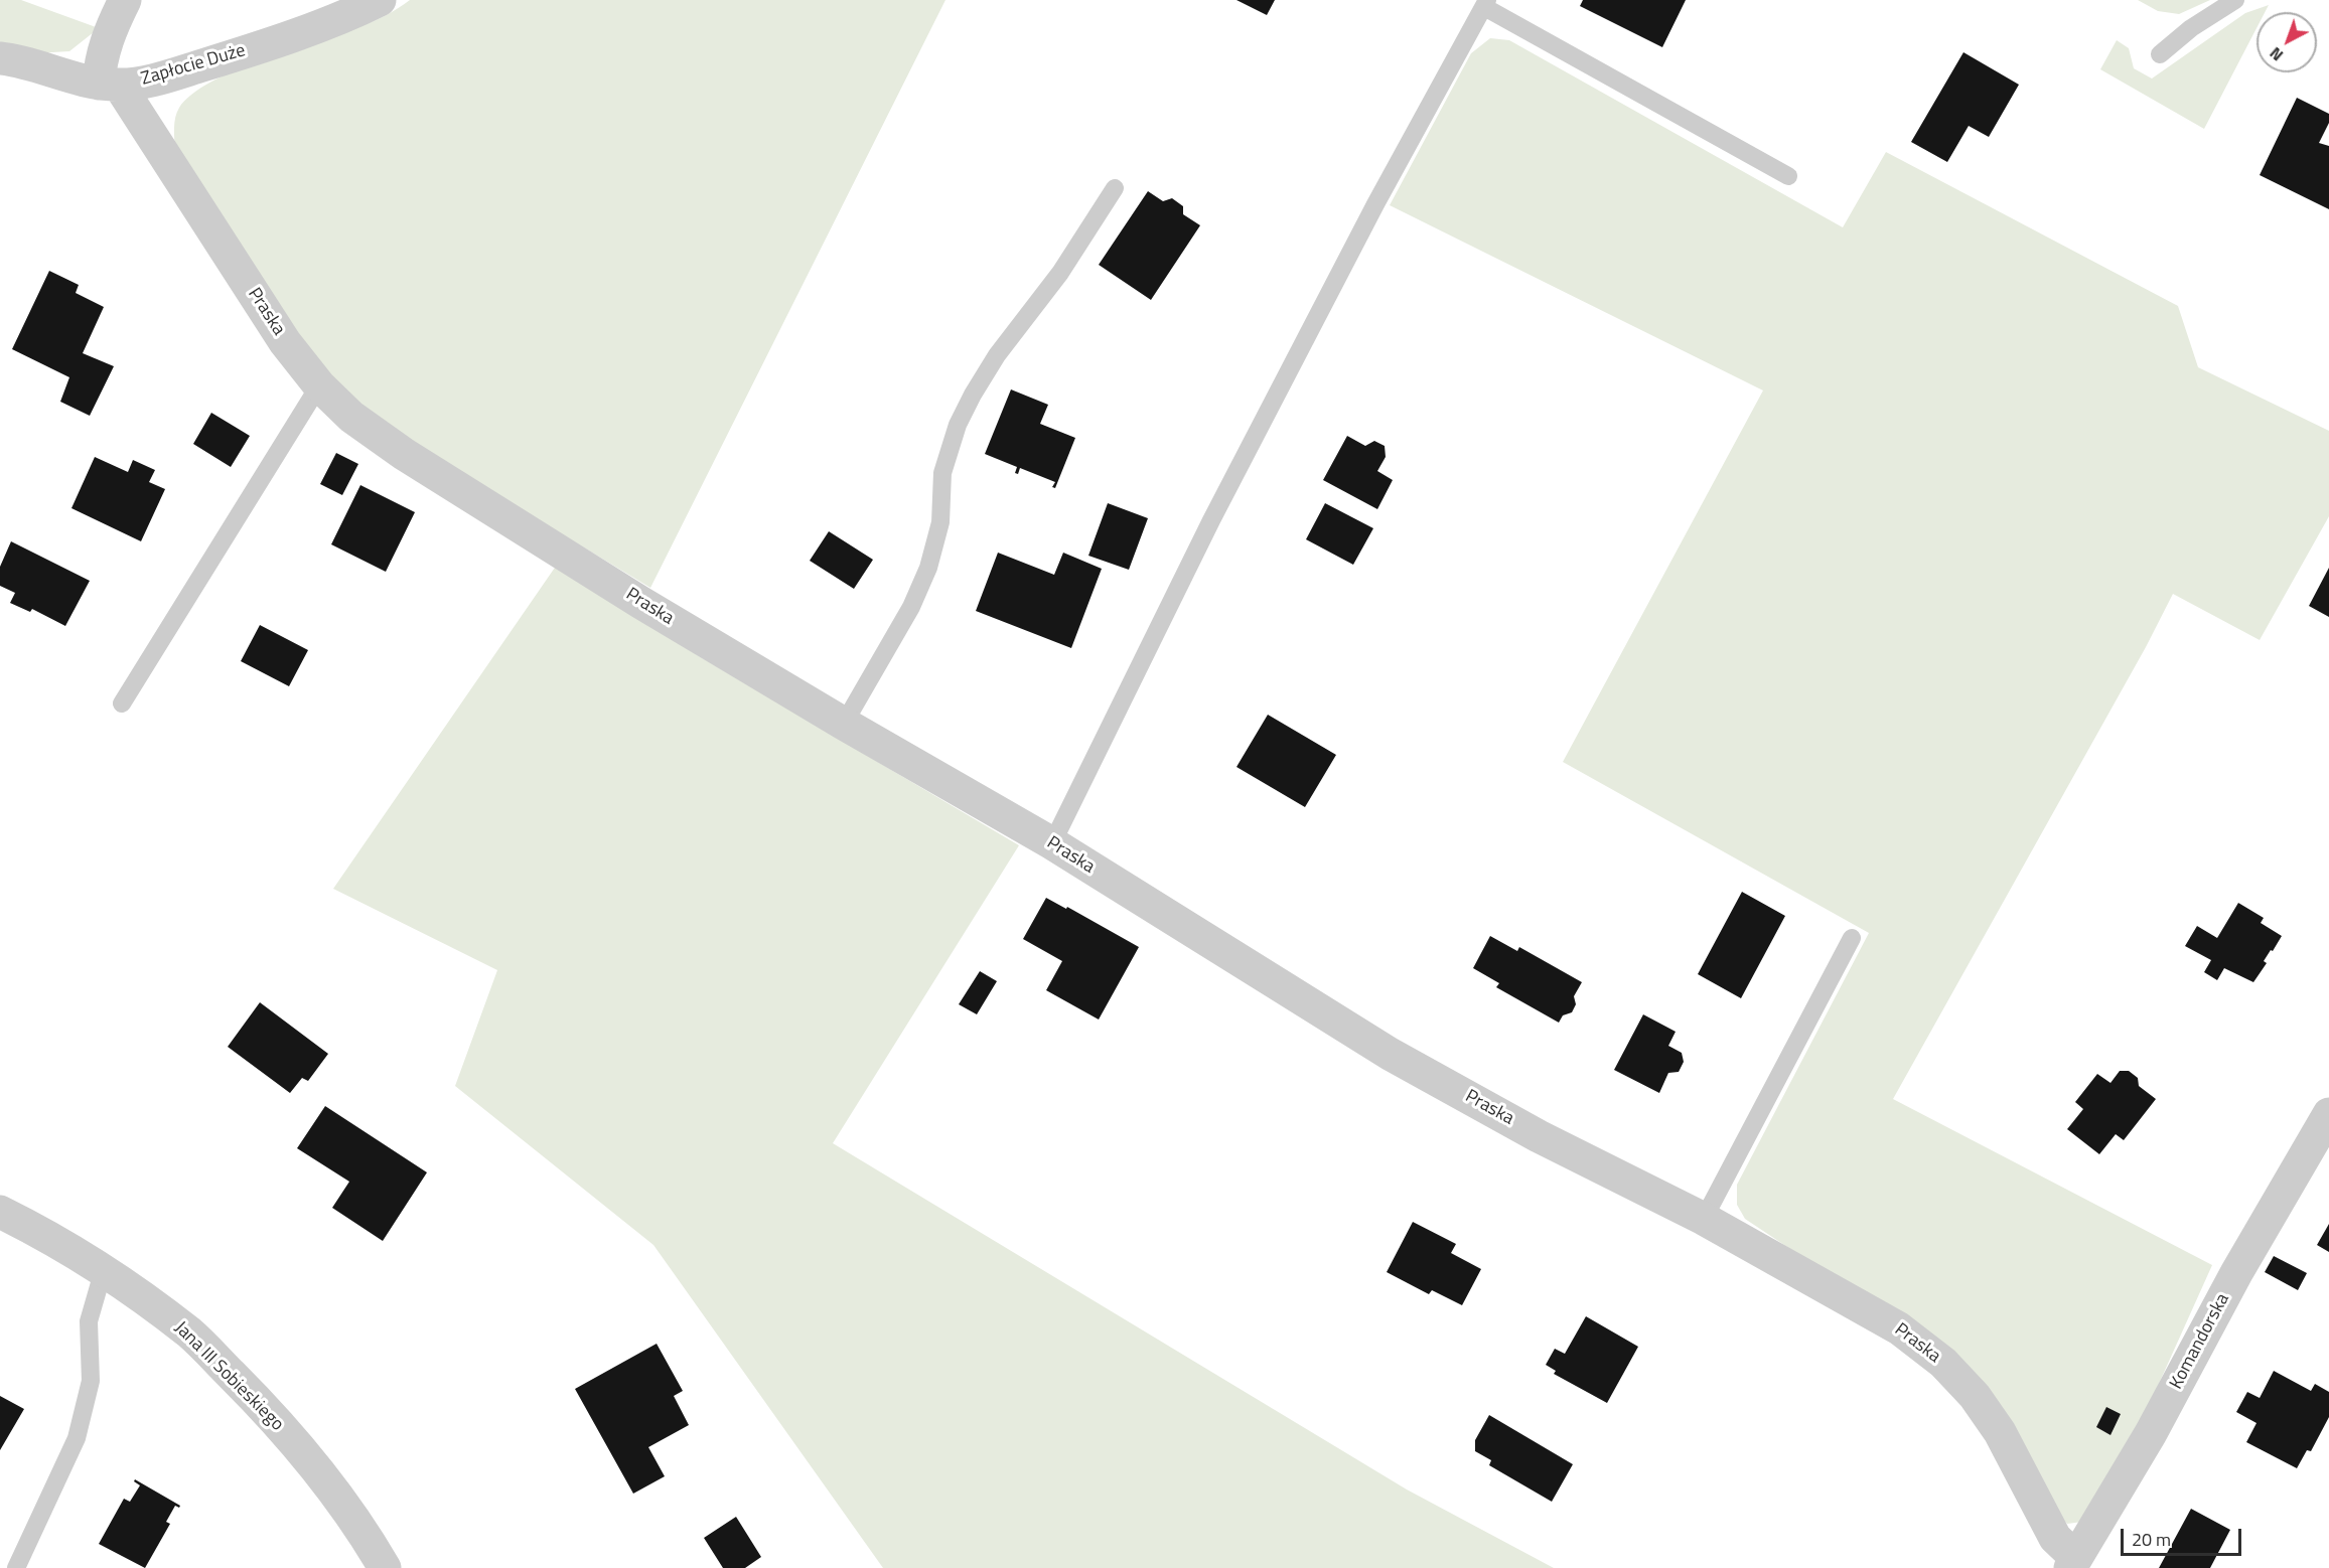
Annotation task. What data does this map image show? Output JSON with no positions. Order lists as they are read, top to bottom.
{
  "streets": {
    "street": [
      "Zapłocie Duże",
      "Praska",
      "Komandorska",
      "Jana III Sobieskiego"
    ]
  },
  "crossings": [
    ["Zapłocie Duże", "Praska"],
    ["Praska", "Komandorska"]
  ],
  "scale_bar": "20 m",
  "north": "bottom left"
}
